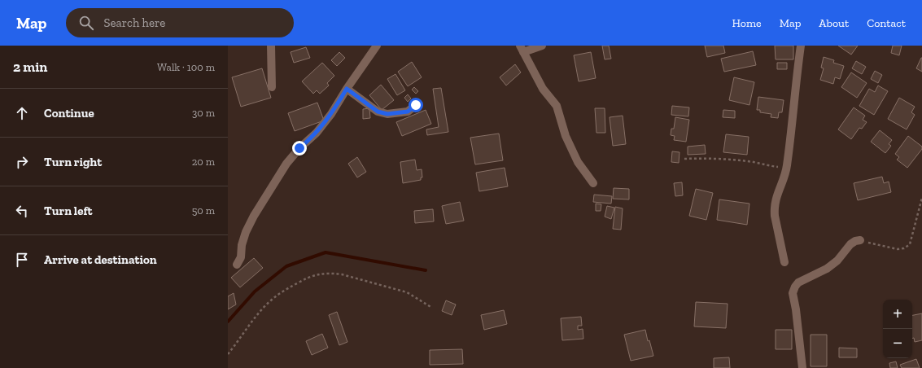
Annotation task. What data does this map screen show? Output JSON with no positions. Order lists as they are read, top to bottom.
{
  "page": {
    "header": "Map",
    "search": "Search here",
    "nav": [
      "Home",
      "Map",
      "About",
      "Contact"
    ],
    "heading": ["2 min", "Walk · 100 m"],
    "list": [
      ["Continue", "30 m"],
      ["Turn right", "20 m"],
      ["Turn left", "50 m"],
      "Arrive at destination"
    ],
    "map_buttons": ["+", "−"]
  }
}
